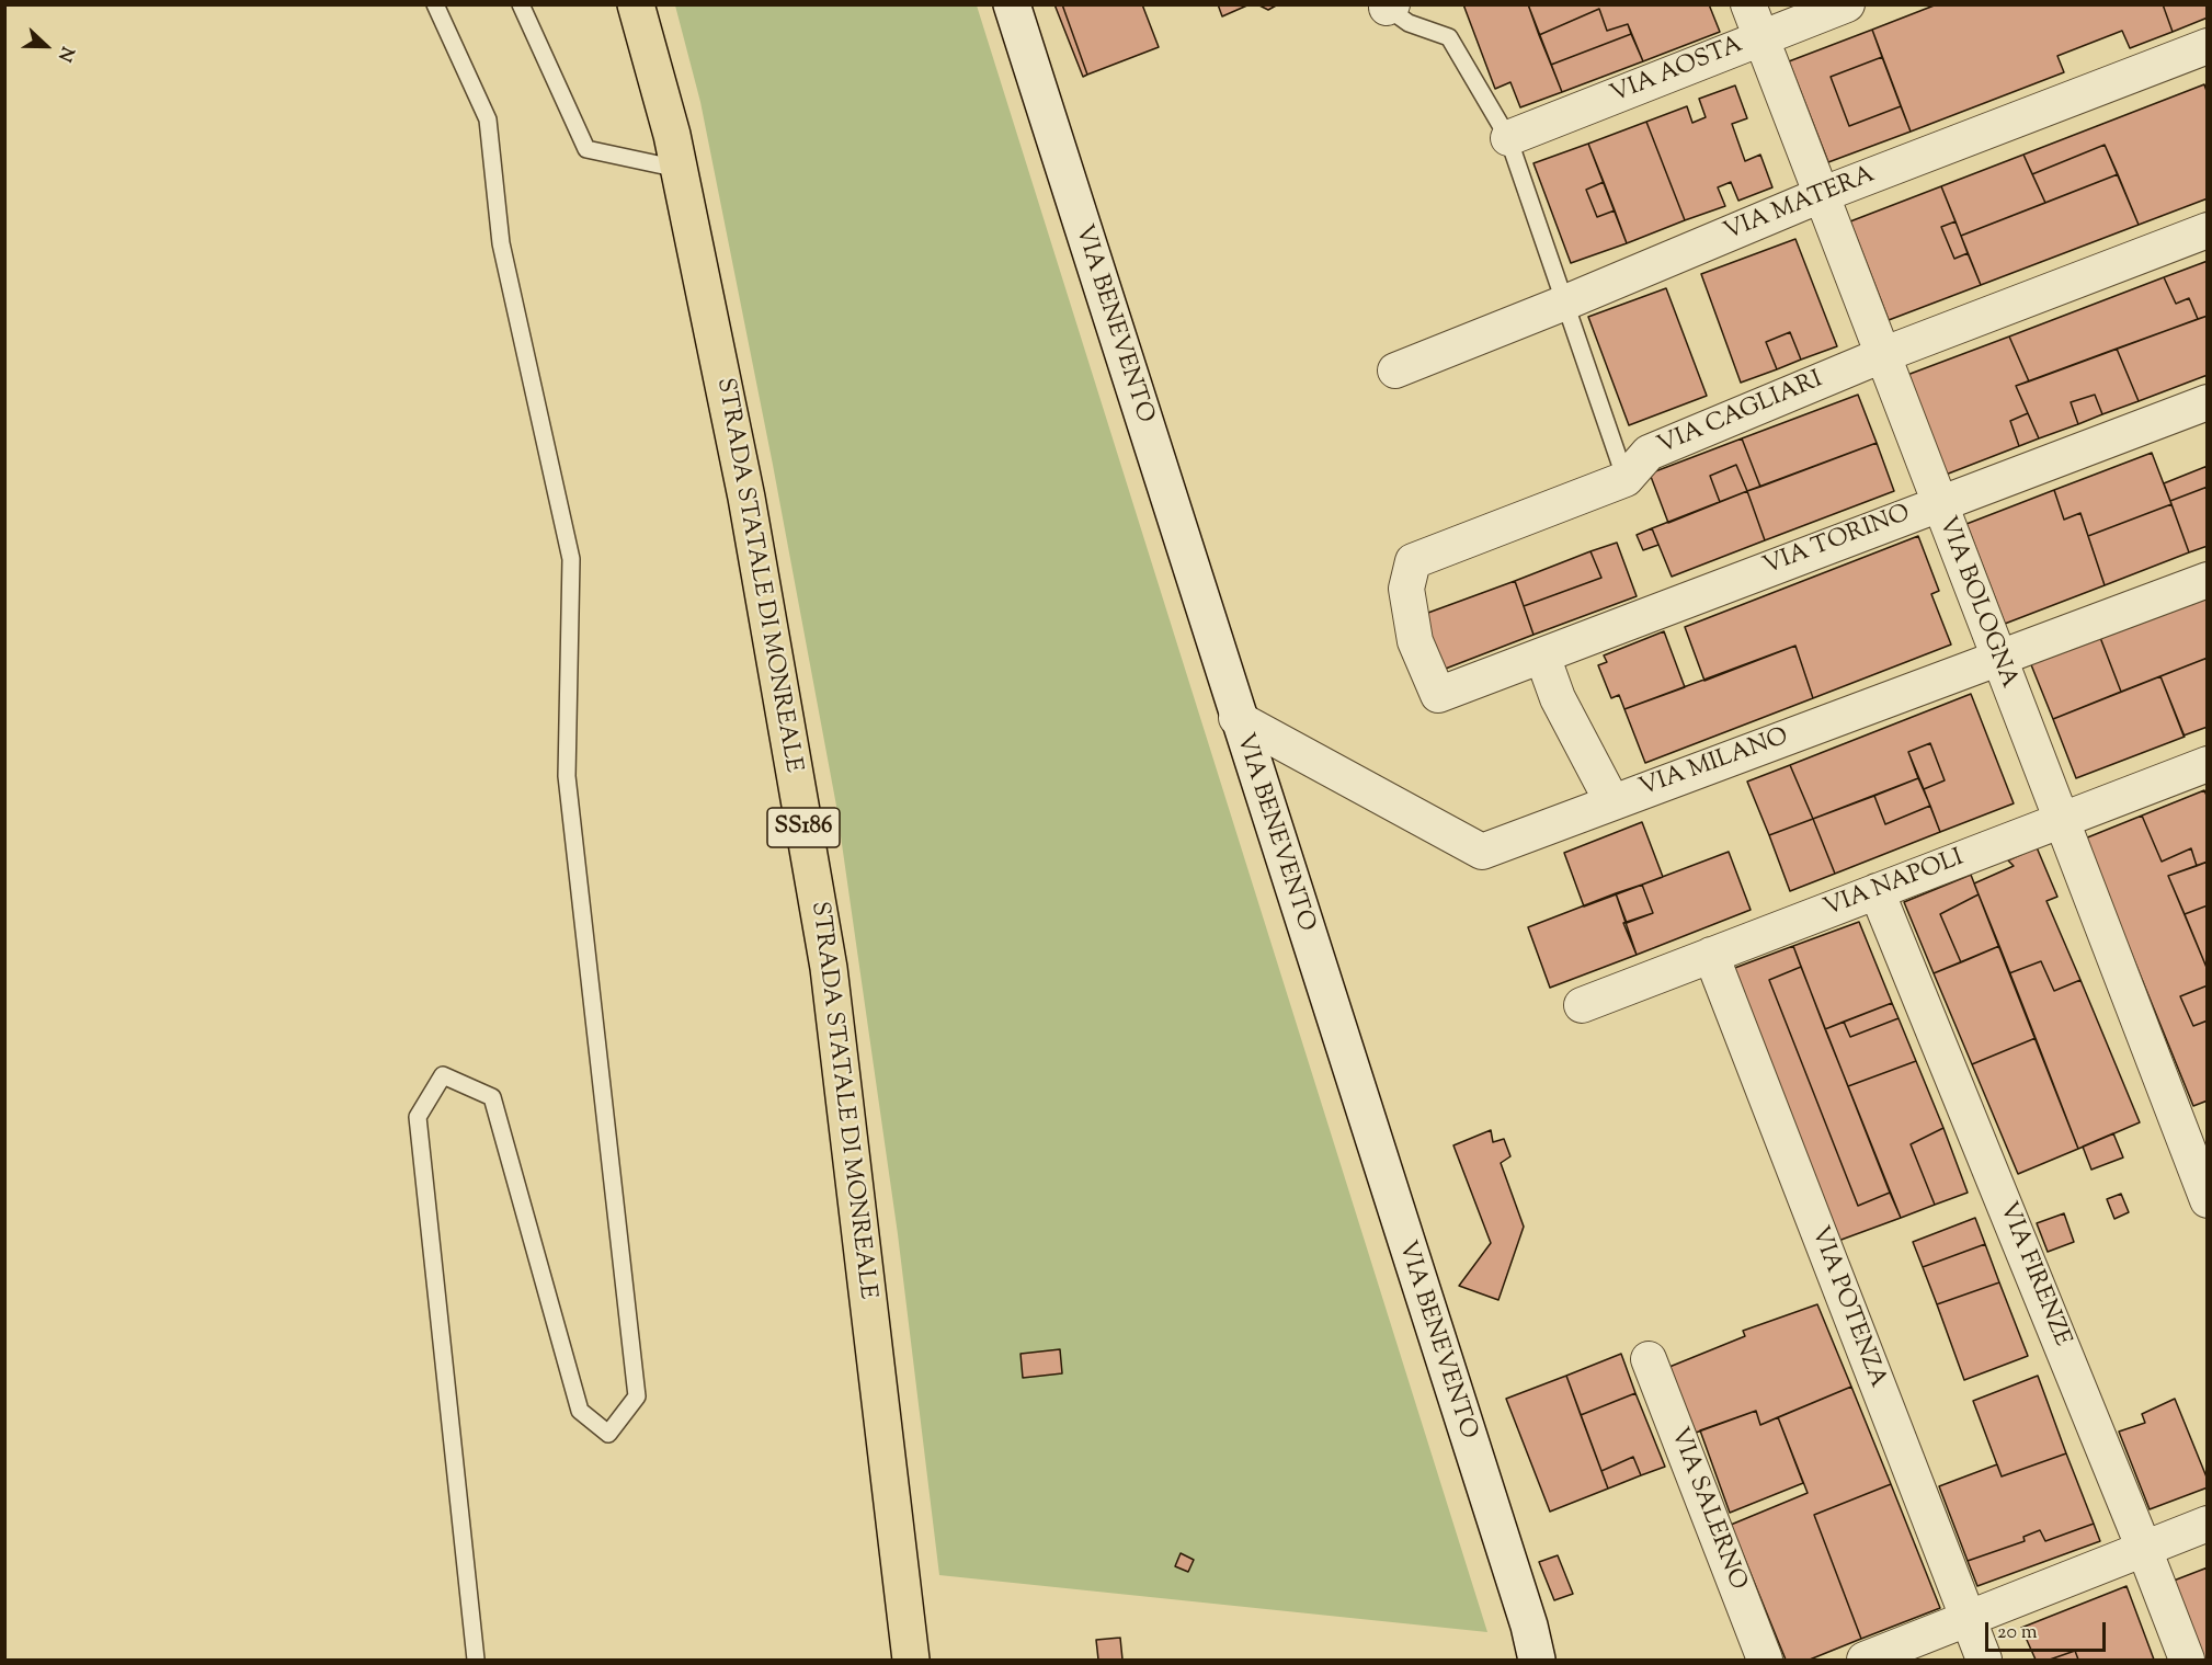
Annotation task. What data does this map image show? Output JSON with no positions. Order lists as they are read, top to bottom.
{
  "streets": {
    "main road": ["VIA BENEVENTO", "STRADA STATALE DI MONREALE", "SS186"],
    "street": [
      "VIA AOSTA",
      "VIA MATERA",
      "VIA CAGLIARI",
      "VIA TORINO",
      "VIA BOLOGNA",
      "VIA MILANO",
      "VIA NAPOLI",
      "VIA FIRENZE",
      "VIA POTENZA",
      "VIA SALERNO"
    ]
  },
  "crossings": [
    ["VIA AOSTA", "VIA BOLOGNA"],
    ["VIA MATERA", "VIA BOLOGNA"],
    ["VIA BENEVENTO", "VIA MILANO"],
    ["VIA CAGLIARI", "VIA TORINO"],
    ["VIA CAGLIARI", "VIA BOLOGNA"],
    ["VIA TORINO", "VIA BOLOGNA"],
    ["VIA BOLOGNA", "VIA MILANO"],
    ["VIA BOLOGNA", "VIA NAPOLI"],
    ["VIA NAPOLI", "VIA FIRENZE"],
    ["VIA NAPOLI", "VIA POTENZA"]
  ],
  "scale_bar": "20 m",
  "north": "right"
}
